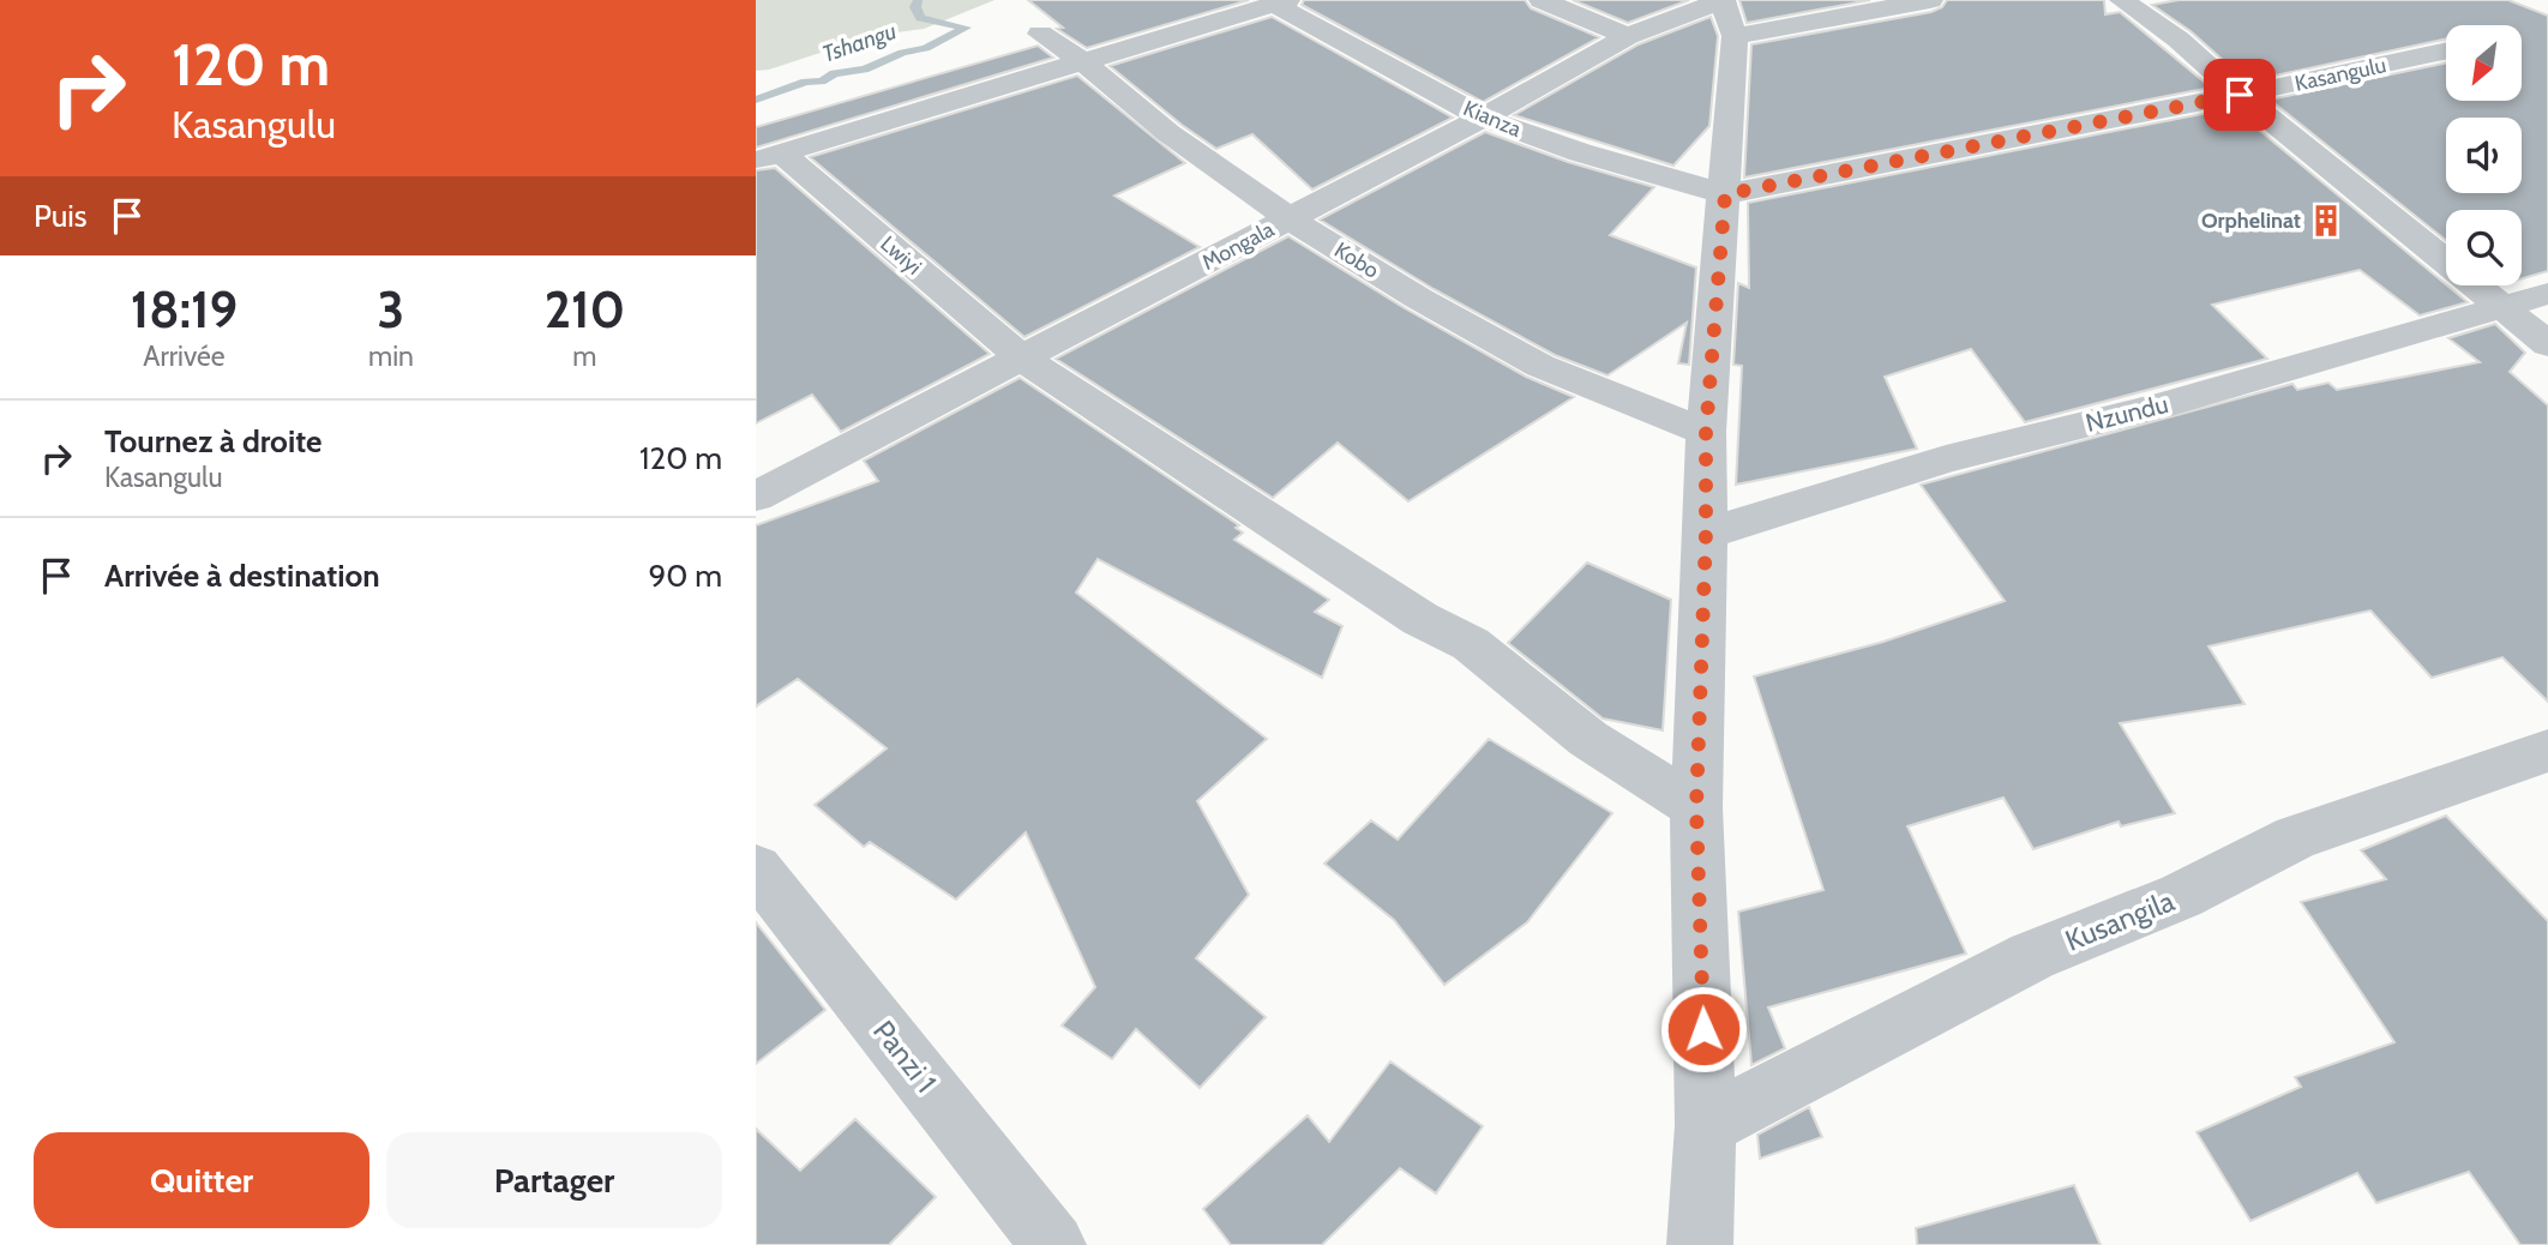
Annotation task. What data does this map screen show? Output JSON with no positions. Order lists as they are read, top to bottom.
{
  "streets": {
    "street": [
      "Kasangulu",
      "Kianza",
      "Mongala",
      "Lwiyi",
      "Kobo",
      "Nzundu",
      "Kusangila",
      "Panzi 1"
    ]
  },
  "crossings": [
    ["Kasangulu", "Kianza"],
    ["Kianza", "Mongala"],
    ["Mongala", "Lwiyi"],
    ["Mongala", "Kobo"]
  ],
  "water": ["Tshangu"],
  "places": {
    "building": ["Orphelinat"]
  },
  "north": "bottom left",
  "page": {
    "turn": ["120 m", "Kasangulu"],
    "then": "Puis",
    "eta": [
      "18:19",
      "Arrivée",
      "3",
      "min",
      "210",
      "m"
    ],
    "list": [
      {
        "name": "Tournez à droite",
        "note": "Kasangulu",
        "value": "120 m"
      },
      {
        "name": "Arrivée à destination",
        "value": "90 m"
      }
    ],
    "buttons": ["Quitter", "Partager"]
  }
}
